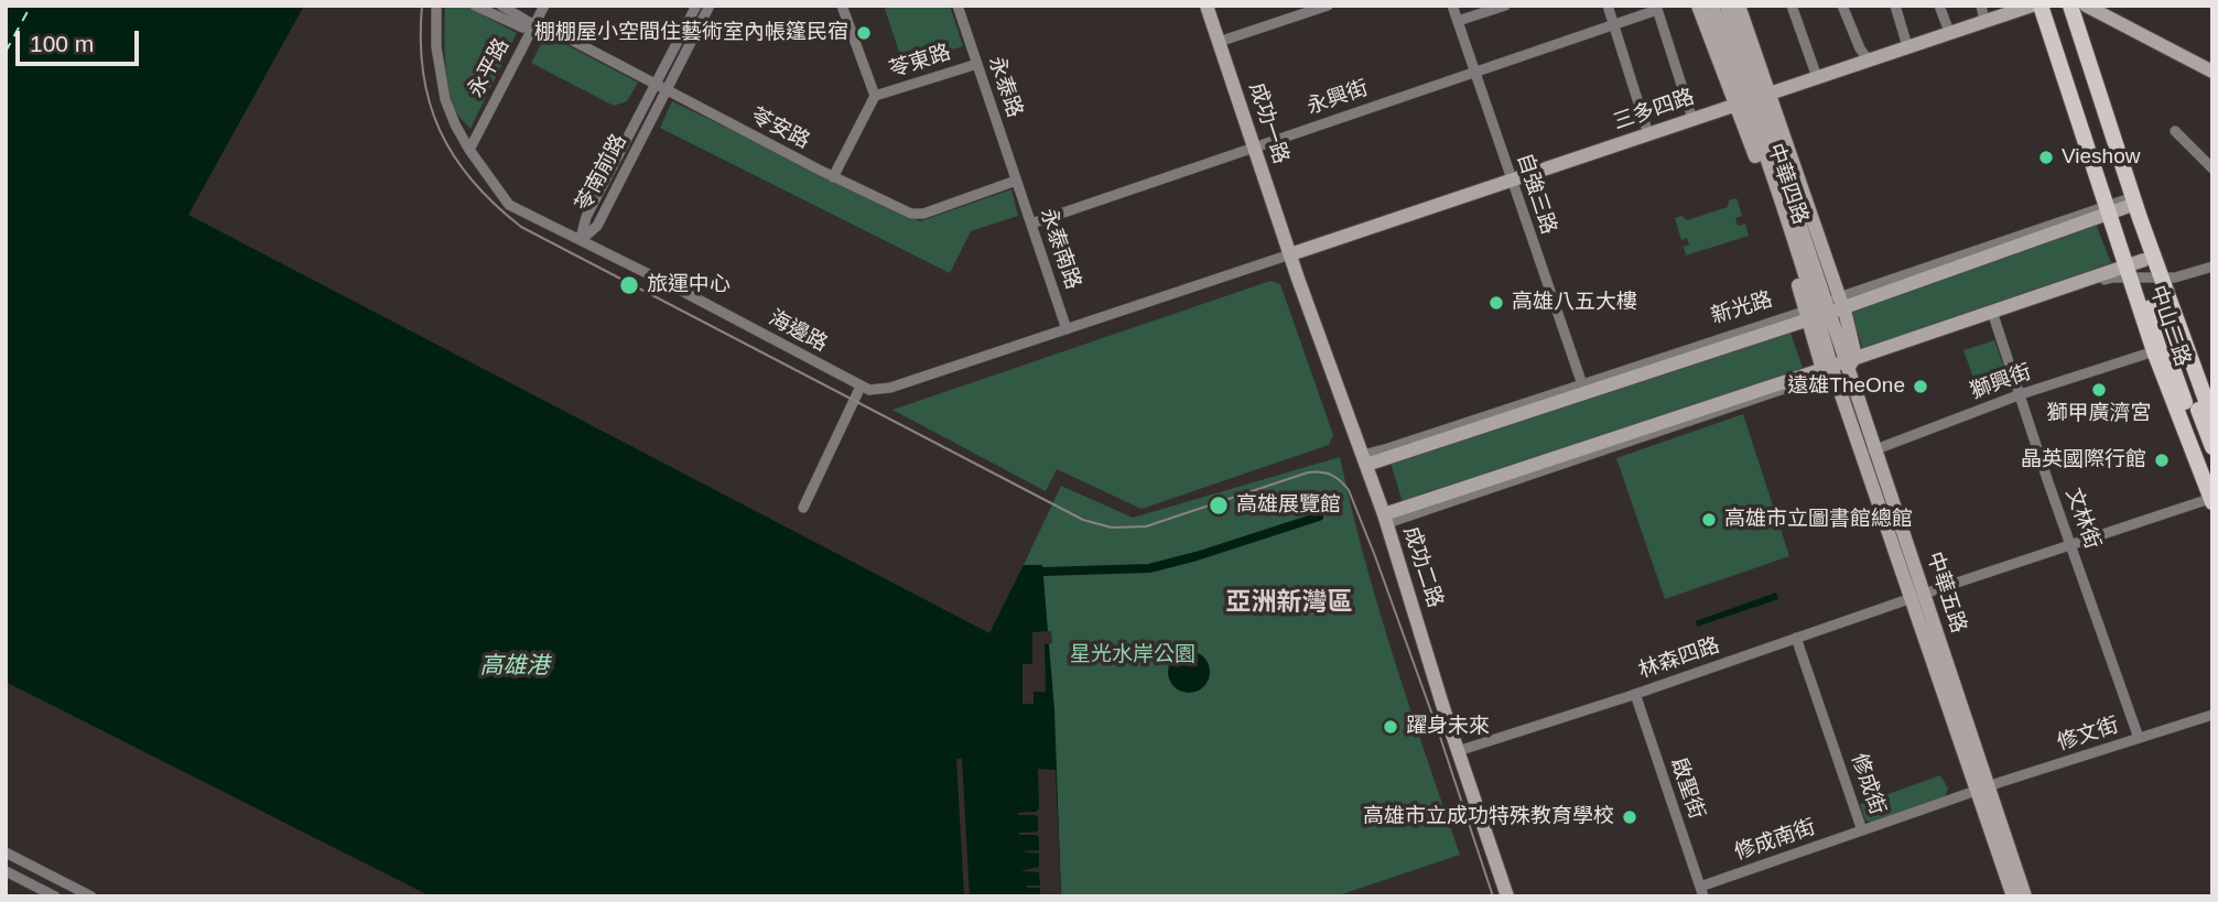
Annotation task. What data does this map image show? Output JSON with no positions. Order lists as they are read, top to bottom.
{
  "streets": {
    "main road": ["中山二路"],
    "street": [
      "苓東路",
      "永平路",
      "永泰路",
      "永興街",
      "三多四路",
      "成功一路",
      "苓安路",
      "苓南前路",
      "中華四路",
      "自強三路",
      "永泰南路",
      "新光路",
      "海邊路",
      "獅興街",
      "文林街",
      "成功二路",
      "中華五路",
      "林森四路",
      "修文街",
      "修成街",
      "啟聖街",
      "修成南街"
    ]
  },
  "crossings": [
    ["苓東路", "永泰路"],
    ["苓東路", "苓安路"],
    ["永平路", "苓安路"],
    ["永平路", "海邊路"],
    ["永泰路", "苓安路"],
    ["永泰路", "永泰南路"],
    ["永興街", "成功一路"],
    ["永興街", "自強三路"],
    ["永興街", "永泰南路"],
    ["三多四路", "成功一路"],
    ["三多四路", "中華四路"],
    ["三多四路", "自強三路"],
    ["三多四路", "海邊路"],
    ["三多四路", "成功二路"],
    ["成功一路", "海邊路"],
    ["成功一路", "成功二路"],
    ["苓安路", "苓南前路"],
    ["苓安路", "永泰南路"],
    ["苓南前路", "海邊路"],
    ["中華四路", "新光路"],
    ["中華四路", "中華五路"],
    ["自強三路", "新光路"],
    ["永泰南路", "海邊路"],
    ["新光路", "中山二路"],
    ["新光路", "成功二路"],
    ["中山二路", "獅興街"],
    ["中山二路", "林森四路"],
    ["海邊路", "成功二路"],
    ["獅興街", "文林街"],
    ["獅興街", "中華五路"],
    ["文林街", "林森四路"],
    ["文林街", "修文街"],
    ["成功二路", "林森四路"],
    ["中華五路", "林森四路"],
    ["中華五路", "修文街"],
    ["中華五路", "修成街"],
    ["林森四路", "修成街"],
    ["林森四路", "啟聖街"],
    ["修文街", "修成街"],
    ["修成街", "修成南街"],
    ["啟聖街", "修成南街"]
  ],
  "districts": ["亞洲新灣區"],
  "water": ["高雄港"],
  "parks": ["星光水岸公園"],
  "places": [
    "棚棚屋小空間住藝術室內帳篷民宿",
    "Vieshow",
    "旅運中心",
    "高雄八五大樓",
    "遠雄TheOne",
    "獅甲廣濟宮",
    "晶英國際行館",
    "高雄展覽館",
    "高雄市立圖書館總館",
    "躍身未來",
    "高雄市立成功特殊教育學校"
  ],
  "scale_bar": "100 m"
}
